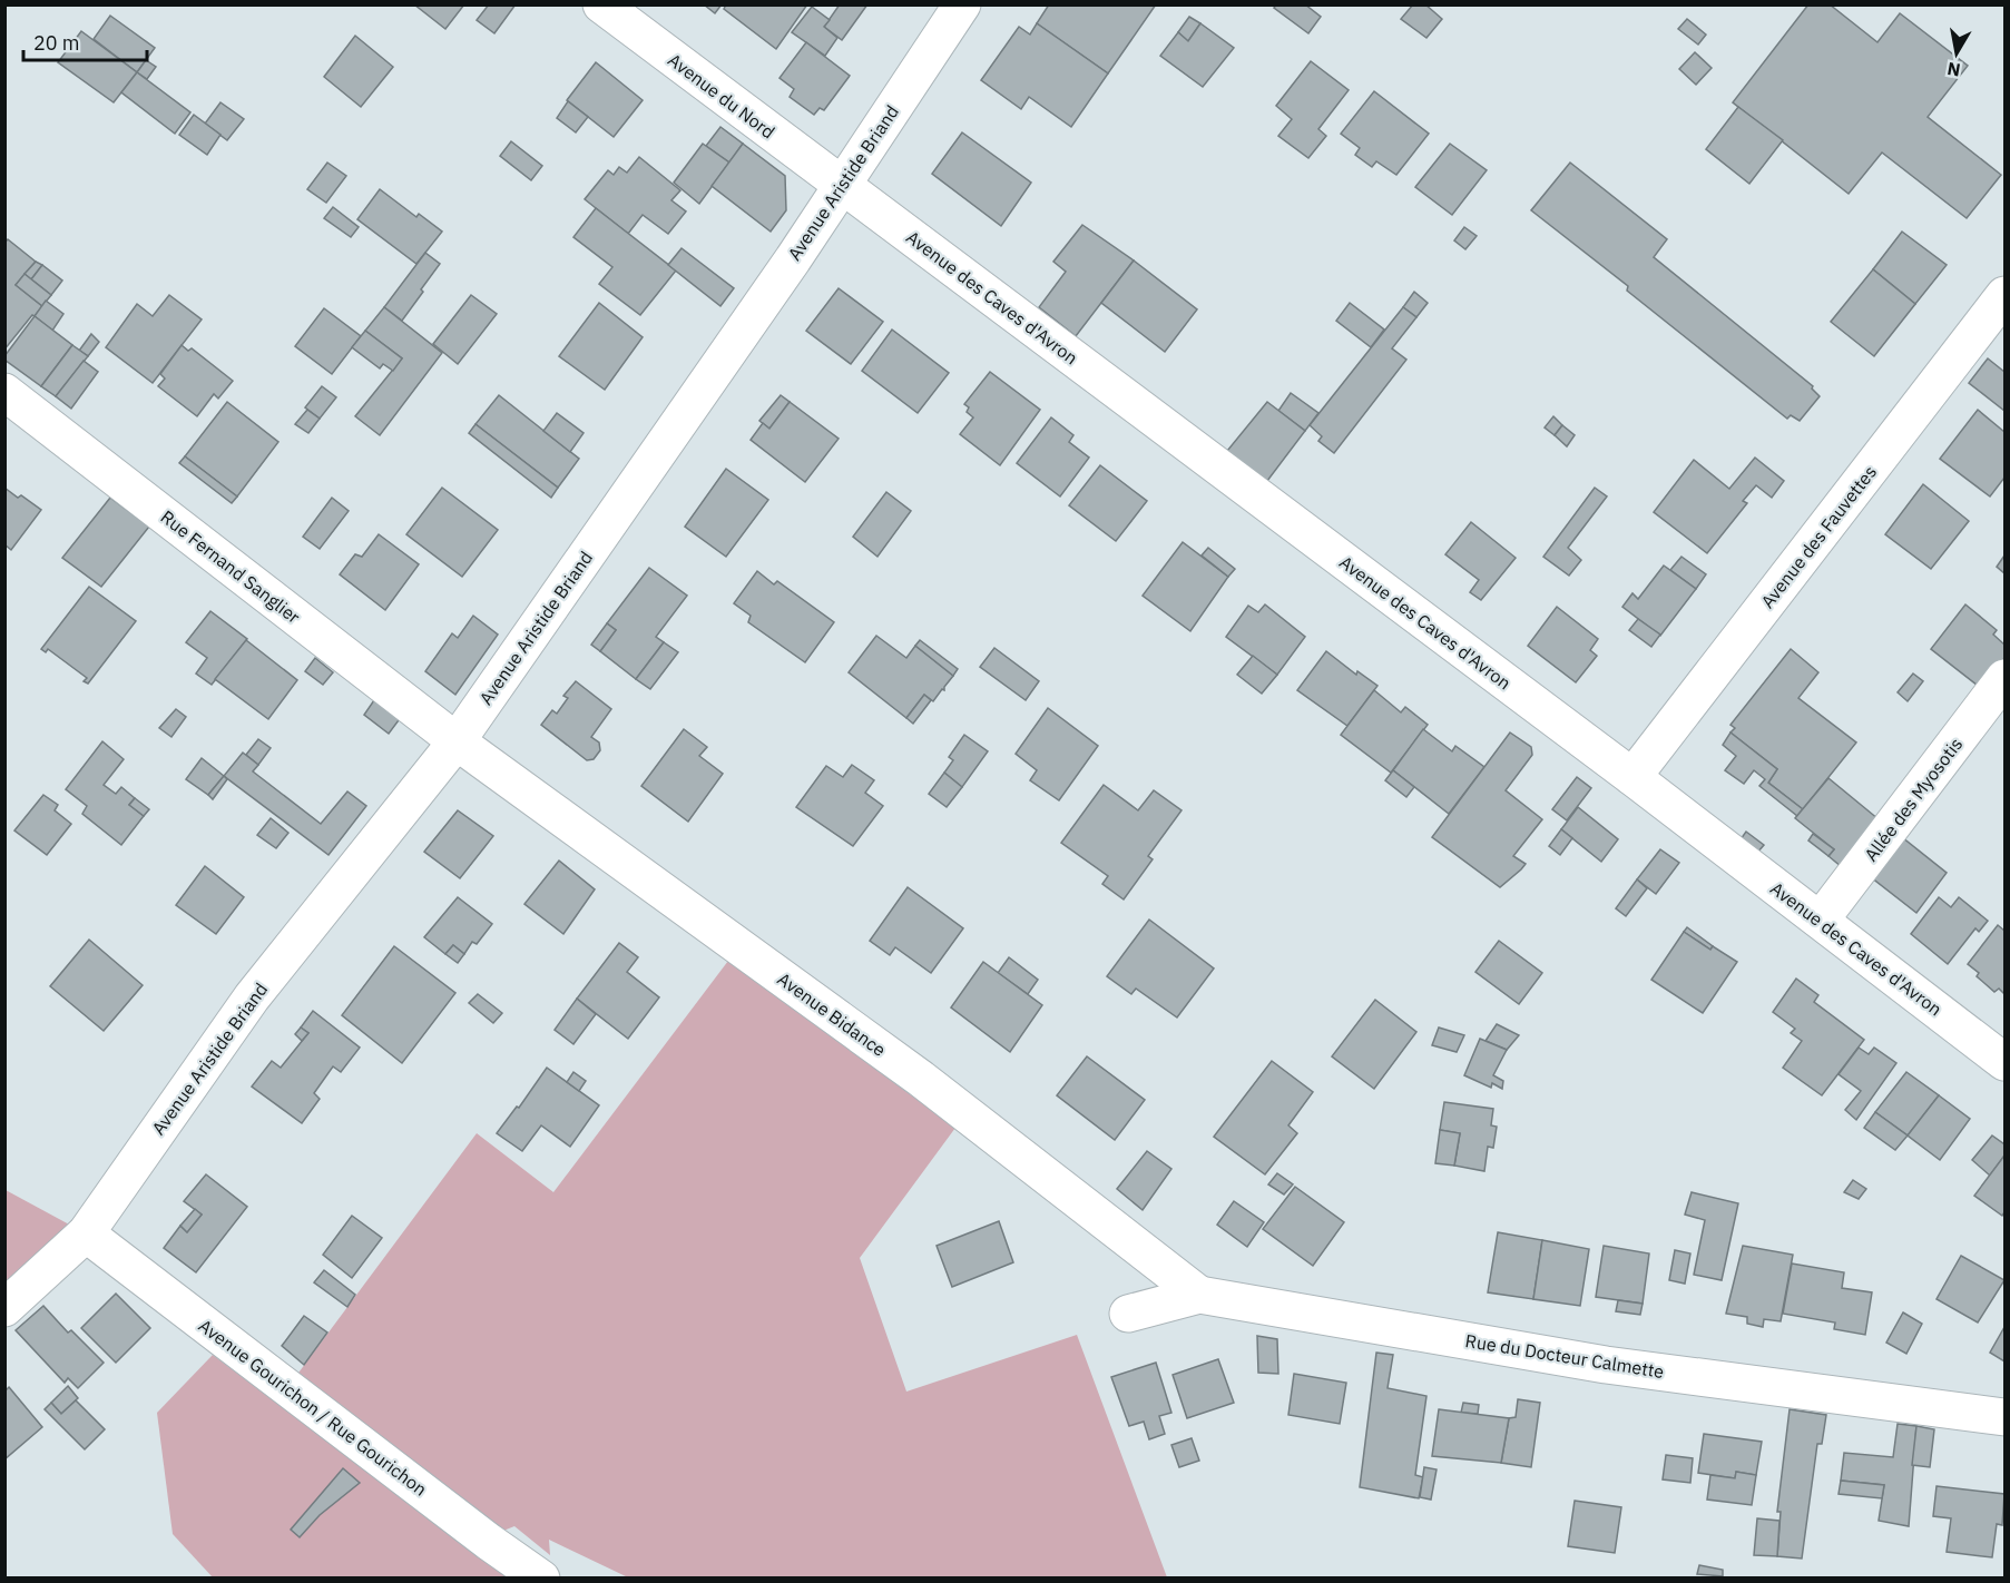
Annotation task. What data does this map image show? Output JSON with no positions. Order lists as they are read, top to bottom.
{
  "streets": {
    "street": [
      "Avenue du Nord",
      "Avenue Aristide Briand",
      "Avenue des Caves d'Avron",
      "Avenue des Fauvettes",
      "Rue Fernand Sanglier",
      "Allée des Myosotis",
      "Avenue Bidance",
      "Rue du Docteur Calmette",
      "Avenue Gourichon / Rue Gourichon"
    ]
  },
  "crossings": [
    ["Avenue du Nord", "Avenue Aristide Briand"],
    ["Avenue du Nord", "Avenue des Caves d'Avron"],
    ["Avenue Aristide Briand", "Avenue des Caves d'Avron"],
    ["Avenue Aristide Briand", "Rue Fernand Sanglier"],
    ["Avenue Aristide Briand", "Avenue Bidance"],
    ["Avenue Aristide Briand", "Avenue Gourichon / Rue Gourichon"],
    ["Avenue des Caves d'Avron", "Avenue des Fauvettes"],
    ["Avenue des Caves d'Avron", "Allée des Myosotis"],
    ["Rue Fernand Sanglier", "Avenue Bidance"],
    ["Avenue Bidance", "Rue du Docteur Calmette"]
  ],
  "scale_bar": "20 m",
  "north": "bottom"
}
